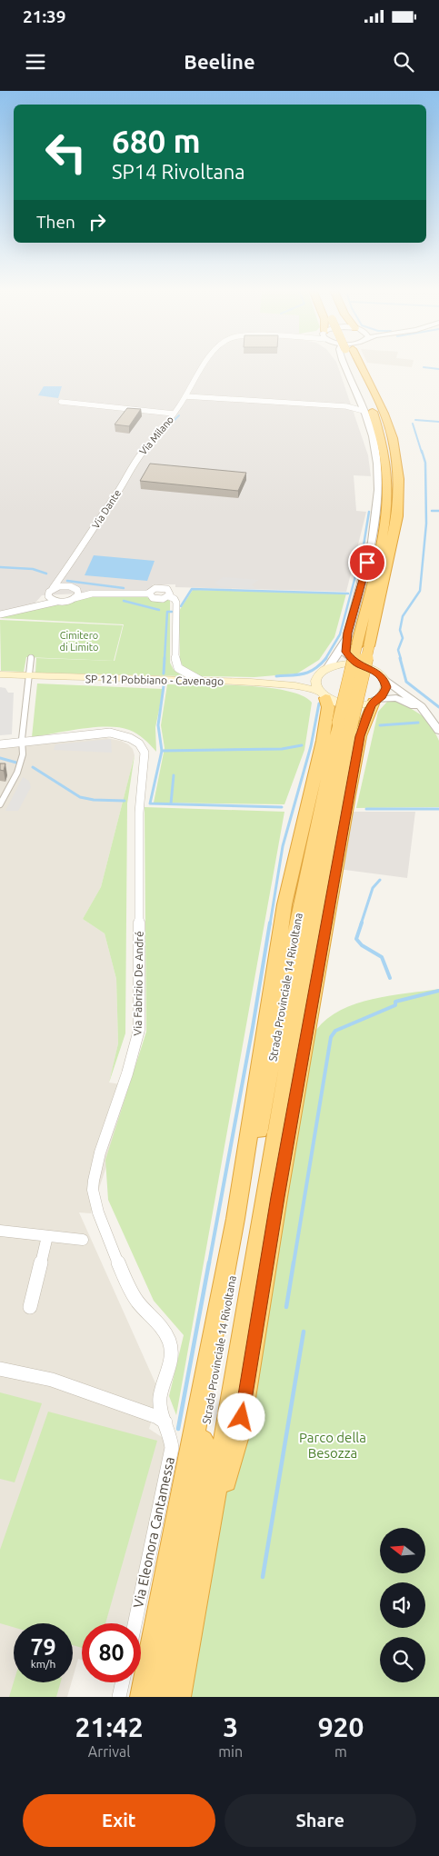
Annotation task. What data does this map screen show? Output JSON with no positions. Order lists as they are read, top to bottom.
{
  "streets": {
    "highway": ["Strada Provinciale 14 Rivoltana"],
    "main road": ["SP 121 Pobbiano - Cavenago"],
    "street": [
      "Via Milano",
      "Via Dante",
      "Via Fabrizio De André",
      "Via Eleonora Cantamessa"
    ]
  },
  "crossings": [
    ["Via Milano", "Via Dante"],
    ["Via Fabrizio De André", "Via Eleonora Cantamessa"]
  ],
  "parks": ["Cimitero di Limito", "Parco della Besozza"],
  "north": "left",
  "page": {
    "status": "21:39",
    "header": "Beeline",
    "turn": ["680 m", "SP14 Rivoltana"],
    "then": "Then",
    "speed": "79 km/h",
    "limit": "80",
    "eta": [
      "21:42",
      "Arrival",
      "3",
      "min",
      "920",
      "m"
    ],
    "buttons": ["Exit", "Share"]
  }
}
